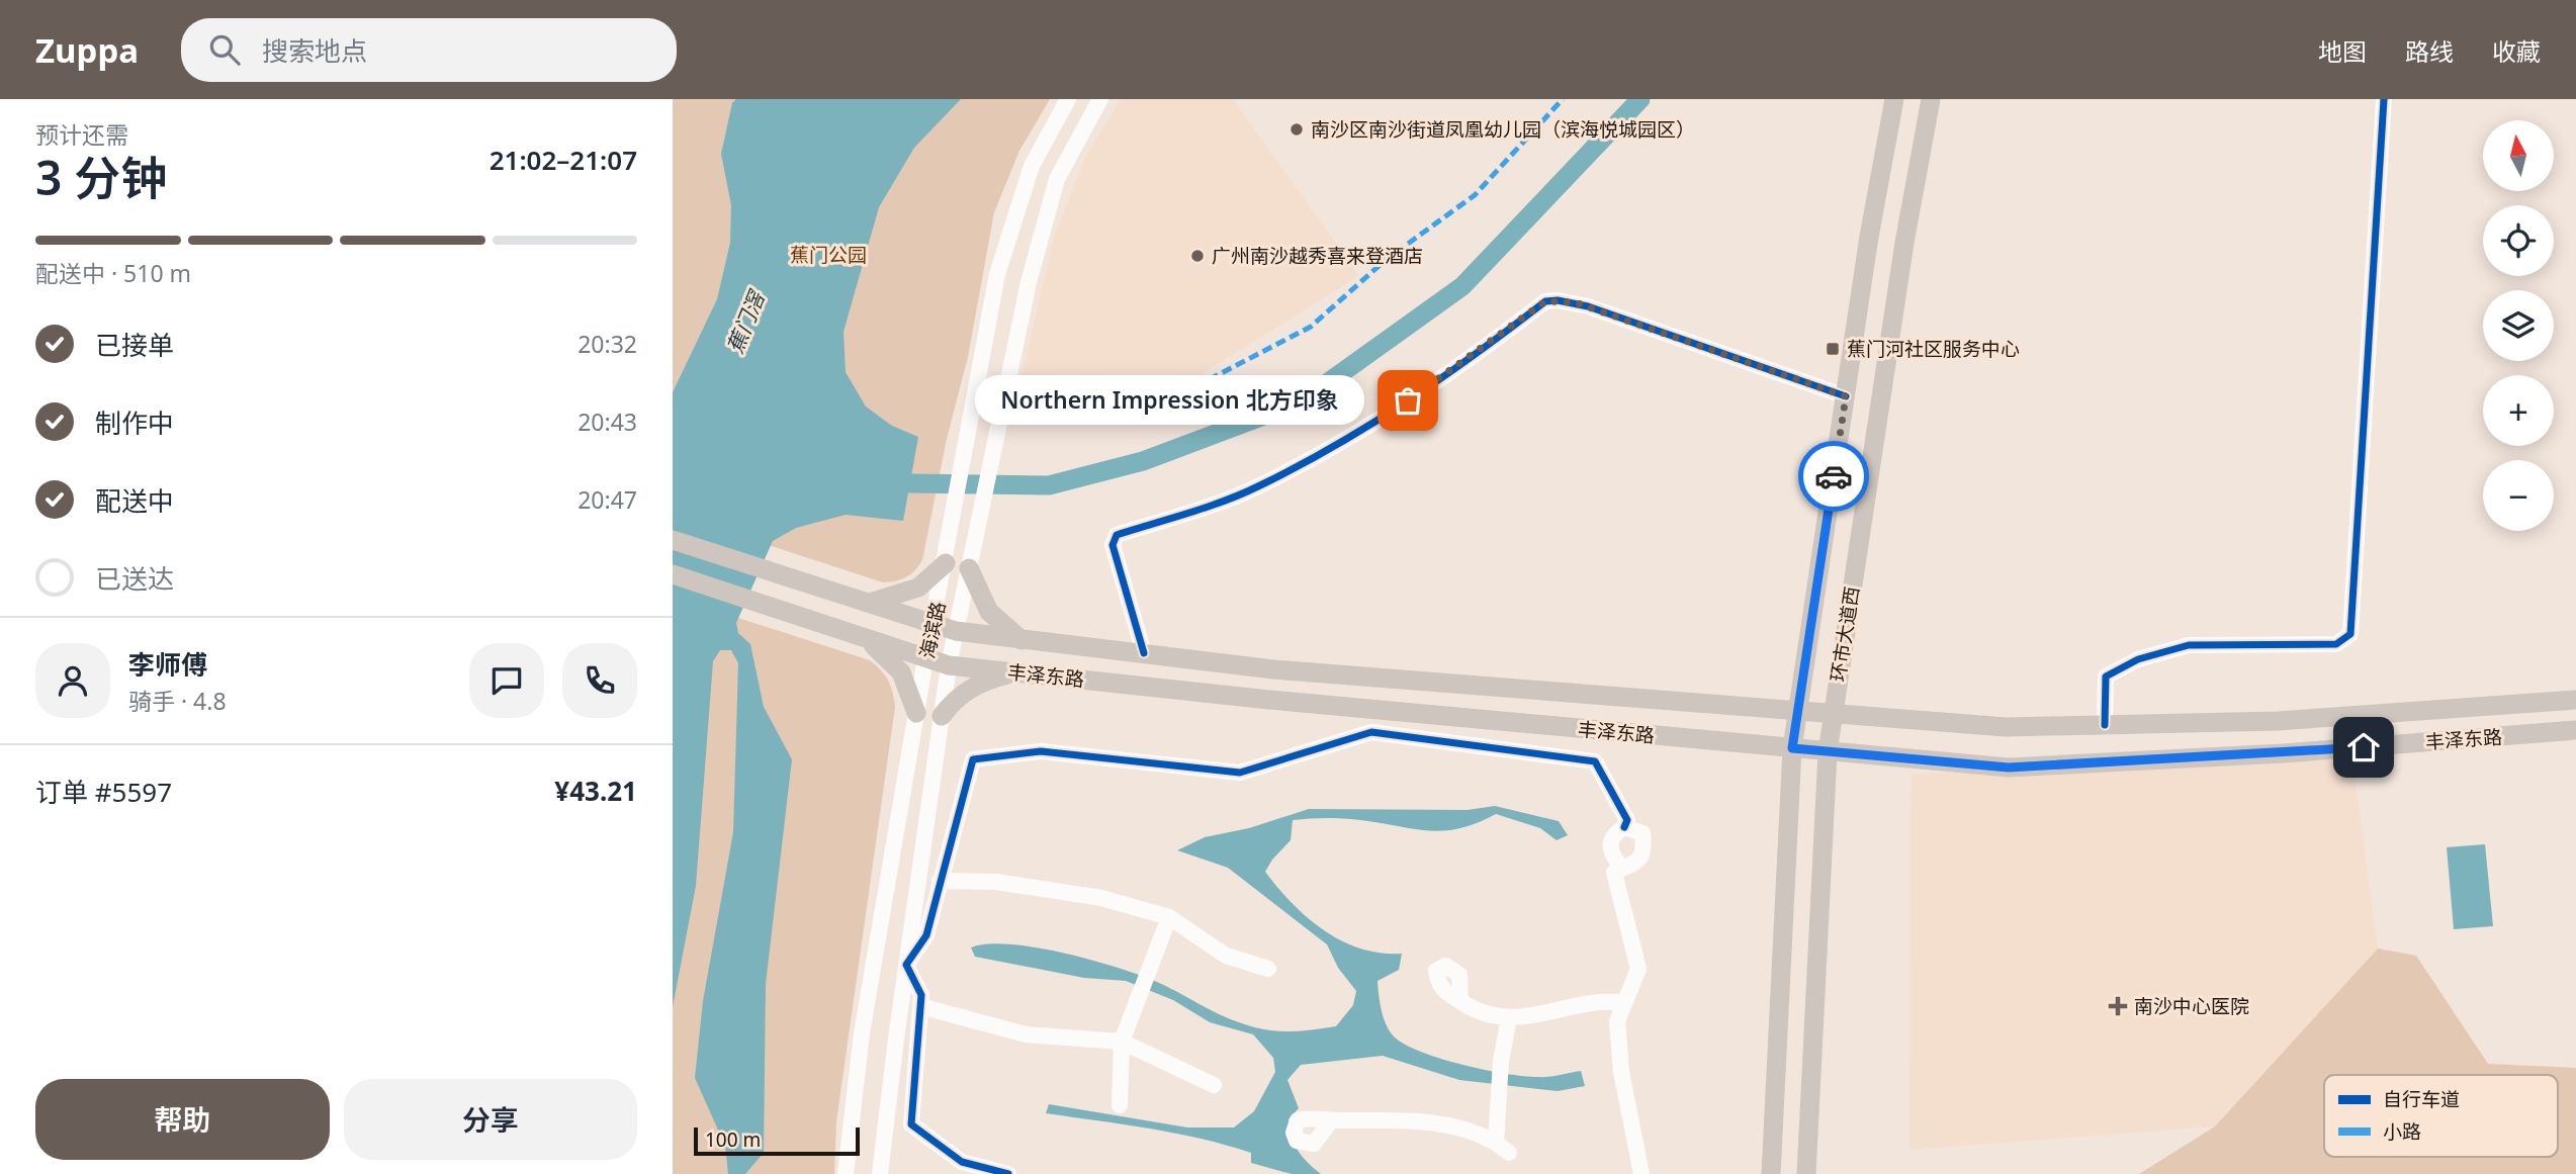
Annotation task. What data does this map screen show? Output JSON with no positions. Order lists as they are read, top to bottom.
{
  "streets": {
    "main road": ["环市大道西", "丰泽东路"],
    "street": ["海滨路"]
  },
  "crossings": [
    ["海滨路", "丰泽东路"],
    ["环市大道西", "丰泽东路"]
  ],
  "water": ["蕉门滘"],
  "parks": ["蕉门公园"],
  "places": {
    "other": ["南沙区南沙街道凤凰幼儿园（滨海悦城园区）", "广州南沙越秀喜来登酒店", "Northern Impression 北方印象"],
    "transit": ["蕉门河社区服务中心"],
    "health": ["南沙中心医院"]
  },
  "legend": ["自行车道", "小路"],
  "scale_bar": "100 m",
  "north": "top",
  "page": {
    "header": "Zuppa",
    "search": "搜索地点",
    "nav": ["地图", "路线", "收藏"],
    "heading": ["3 分钟", "预计还需", "21:02–21:07"],
    "panel": [
      "李师傅",
      "骑手 · 4.8",
      "订单 #5597",
      "¥43.21"
    ],
    "map_buttons": ["+", "−"],
    "bar": "配送中 · 510 m",
    "list": [
      ["已接单", "20:32"],
      ["制作中", "20:43"],
      ["配送中", "20:47"],
      "已送达"
    ],
    "bubble": "Northern Impression 北方印象",
    "buttons": ["帮助", "分享"],
    "scale": "100 m"
  }
}
